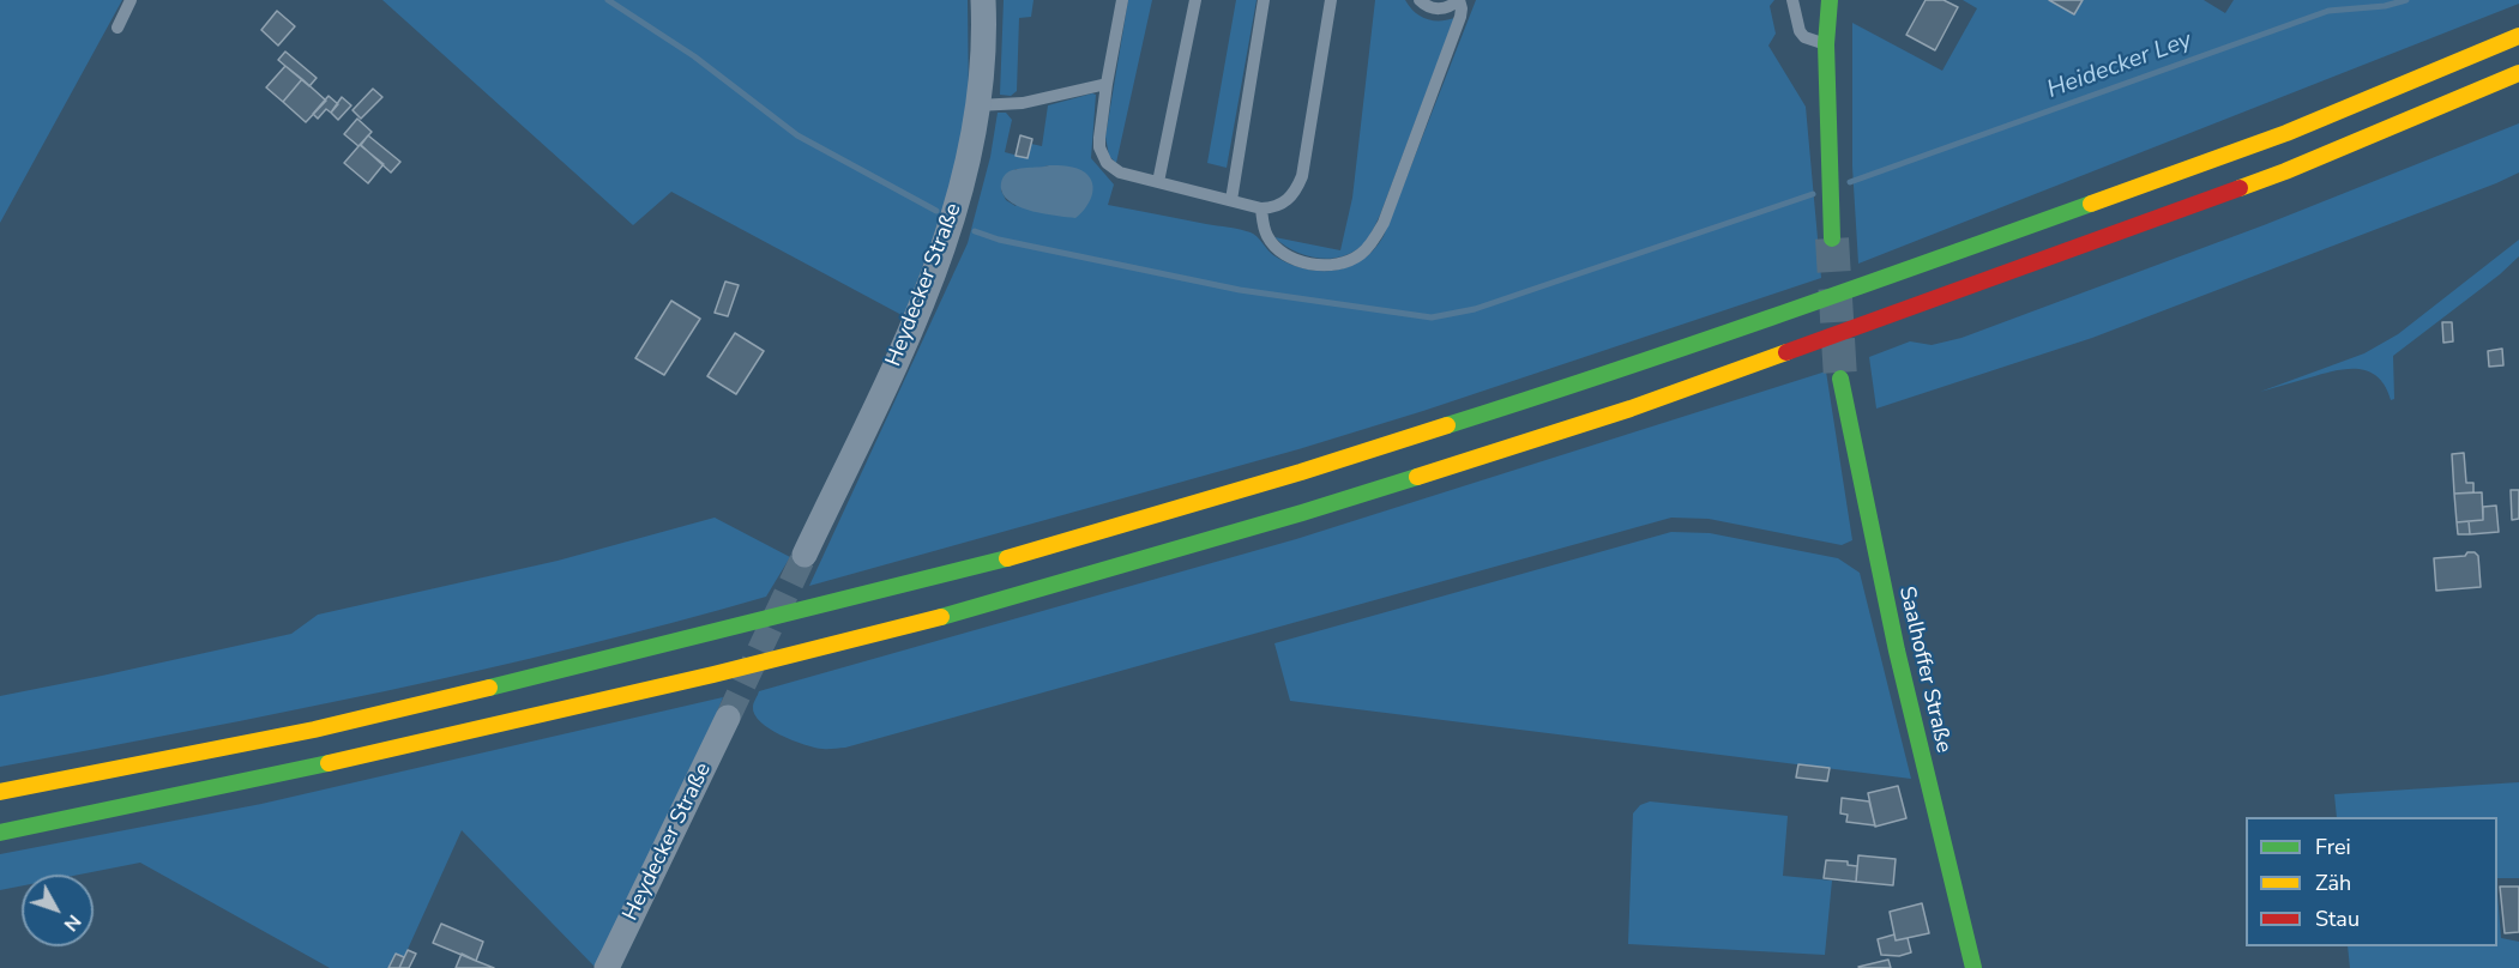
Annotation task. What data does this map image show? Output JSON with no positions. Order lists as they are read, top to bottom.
{
  "streets": {
    "main road": ["Saalhoffer Straße"],
    "street": ["Heydecker Straße"]
  },
  "water": ["Heidecker Ley"],
  "legend": ["Frei", "Zäh", "Stau"],
  "north": "bottom right"
}
